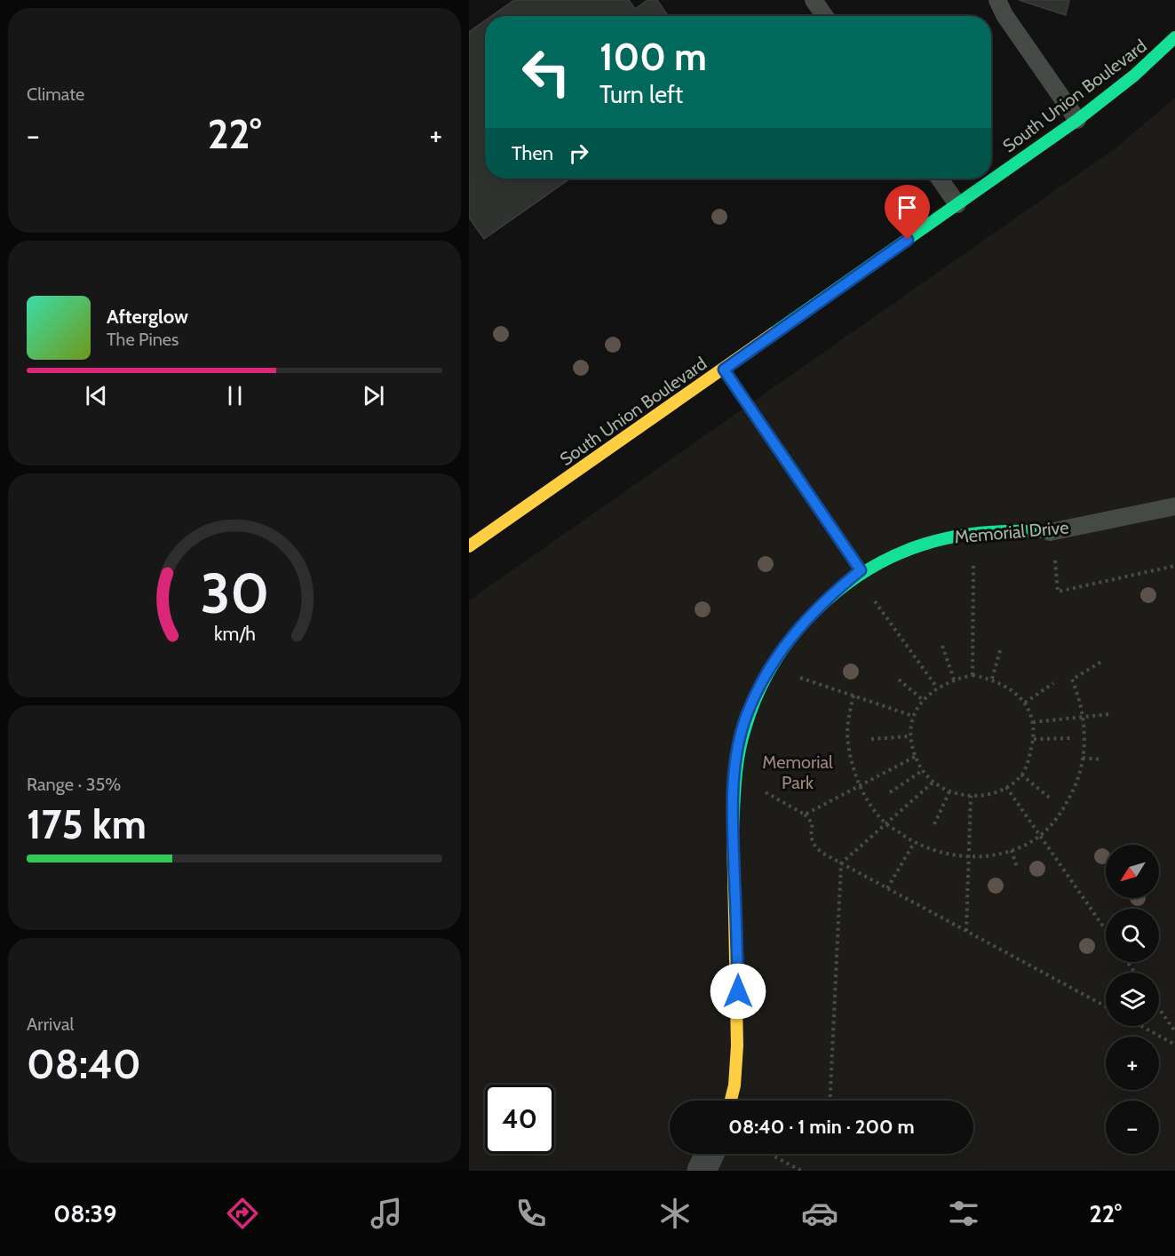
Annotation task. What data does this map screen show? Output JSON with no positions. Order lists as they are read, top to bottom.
{
  "streets": {
    "street": ["South Union Boulevard", "Memorial Drive"]
  },
  "parks": ["Memorial Park"],
  "north": "bottom left",
  "page": {
    "tile": [
      "Climate",
      ["Range · 35%", "175 km"],
      ["Arrival", "08:40"]
    ],
    "turn": ["100 m", "Turn left"],
    "heat": ["−", "22°", "+"],
    "then": "Then",
    "song": ["Afterglow", "The Pines"],
    "map_buttons": ["+", "−"],
    "limit": "40",
    "trip": "08:40 · 1 min · 200 m",
    "tabs": ["08:39", "22°"],
    "gauge": ["30", "km/h"]
  }
}
